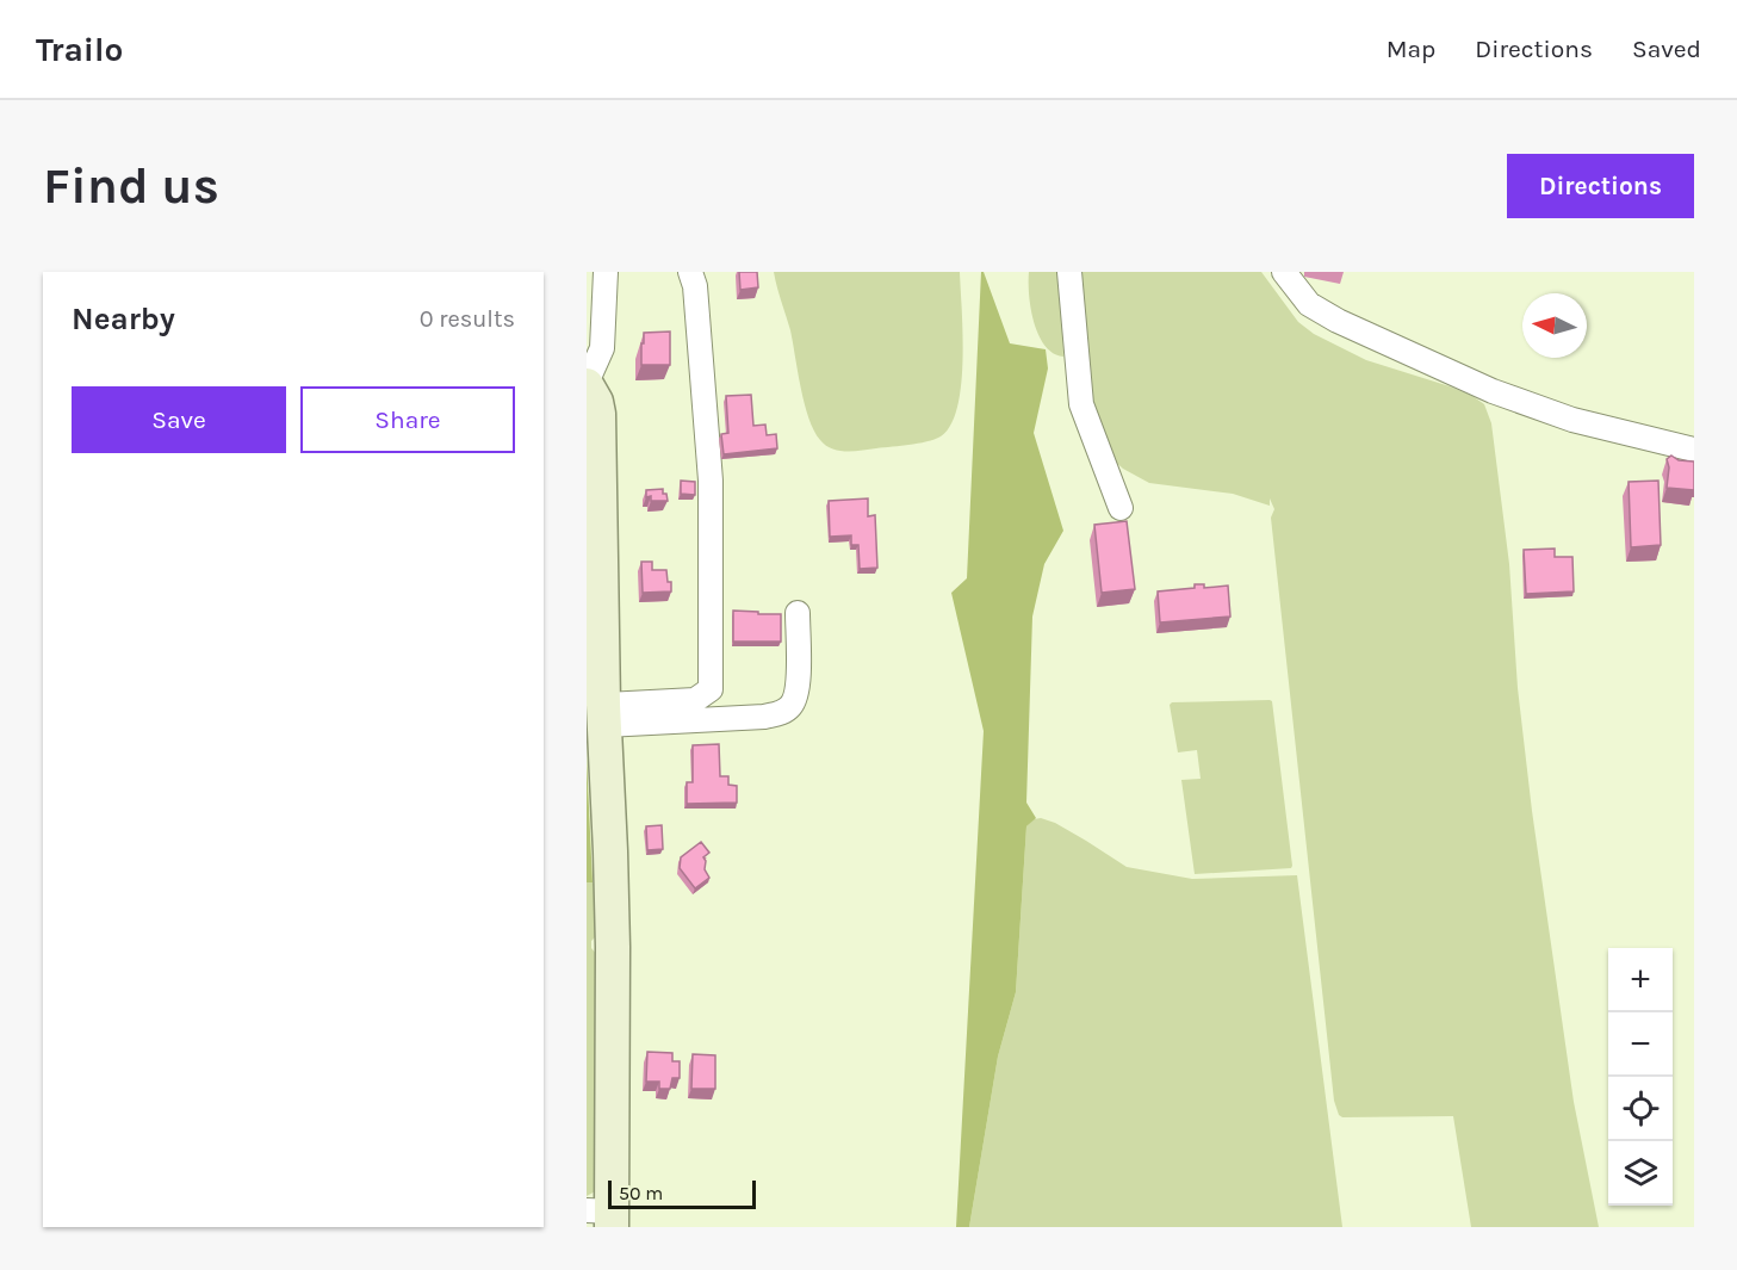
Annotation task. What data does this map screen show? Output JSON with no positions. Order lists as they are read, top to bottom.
{
  "scale_bar": "50 m",
  "north": "left",
  "page": {
    "header": "Trailo",
    "nav": ["Map", "Directions", "Saved"],
    "buttons": [
      "Directions",
      ["Save", "Share"]
    ],
    "title": "Find us",
    "heading": ["Nearby", "0 results"],
    "map_buttons": ["+", "−"],
    "scale": "50 m"
  }
}
